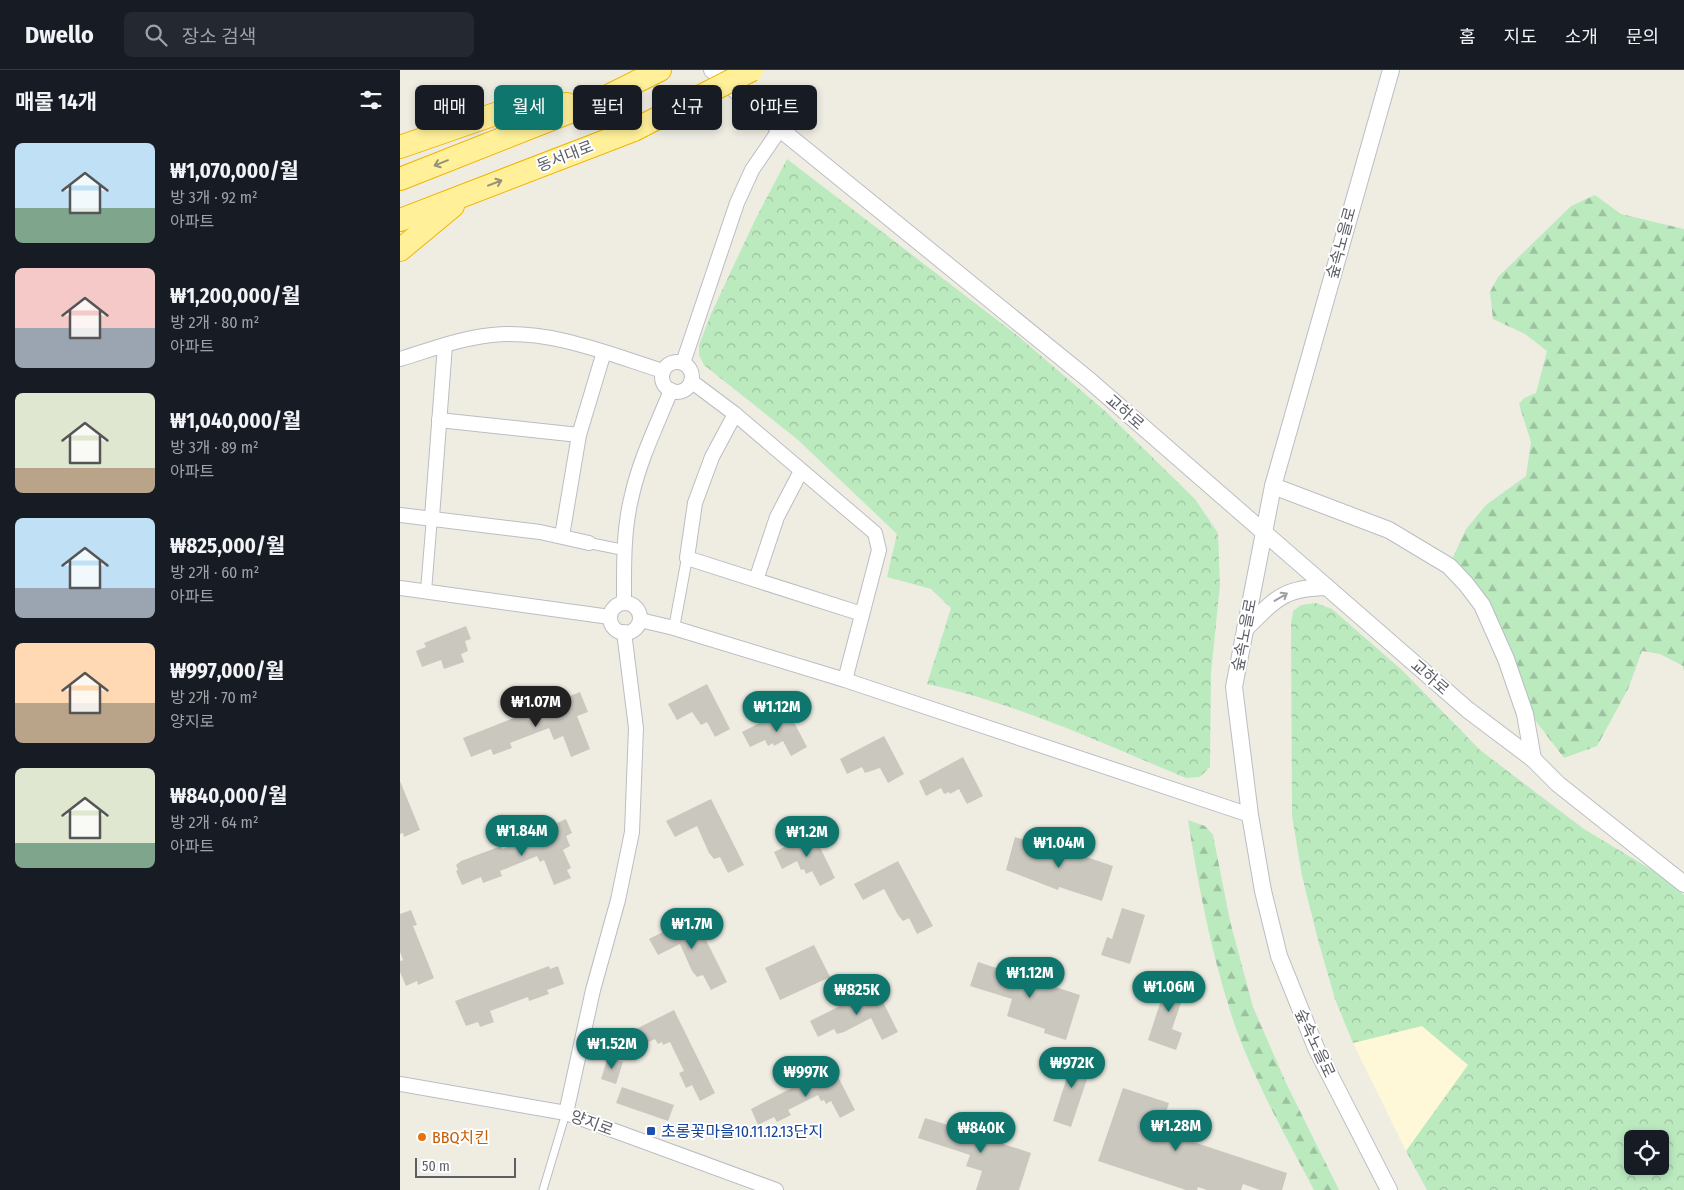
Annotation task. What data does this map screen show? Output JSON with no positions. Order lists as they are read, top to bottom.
{
  "streets": {
    "highway": ["동서대로"],
    "street": ["숲속노을로", "교하로", "양지로"]
  },
  "crossings": [
    ["숲속노을로", "교하로"]
  ],
  "places": {
    "transit": ["초롱꽃마을10.11.12.13단지"],
    "other": ["BBQ치킨"]
  },
  "scale_bar": "50 m",
  "page": {
    "header": "Dwello",
    "search": "장소 검색",
    "nav": [
      "홈",
      "지도",
      "소개",
      "문의"
    ],
    "heading": "매물 14개",
    "chip": [
      "매매",
      "월세",
      "필터",
      "신규",
      "아파트"
    ],
    "list": [
      {
        "name": "₩1,070,000/월",
        "note": "방 3개 · 92 m² · 아파트"
      },
      {
        "name": "₩1,200,000/월",
        "note": "방 2개 · 80 m² · 아파트"
      },
      {
        "name": "₩1,040,000/월",
        "note": "방 3개 · 89 m² · 아파트"
      },
      {
        "name": "₩825,000/월",
        "note": "방 2개 · 60 m² · 아파트"
      },
      {
        "name": "₩997,000/월",
        "note": "방 2개 · 70 m² · 양지로"
      },
      {
        "name": "₩840,000/월",
        "note": "방 2개 · 64 m² · 아파트"
      }
    ],
    "price": [
      "₩1.07M",
      "₩1.12M",
      "₩1.84M",
      "₩1.2M",
      "₩1.04M",
      "₩1.7M",
      "₩1.12M",
      "₩1.06M",
      "₩825K",
      "₩1.52M",
      "₩972K",
      "₩997K",
      "₩1.28M",
      "₩840K"
    ],
    "scale": "50 m"
  }
}
